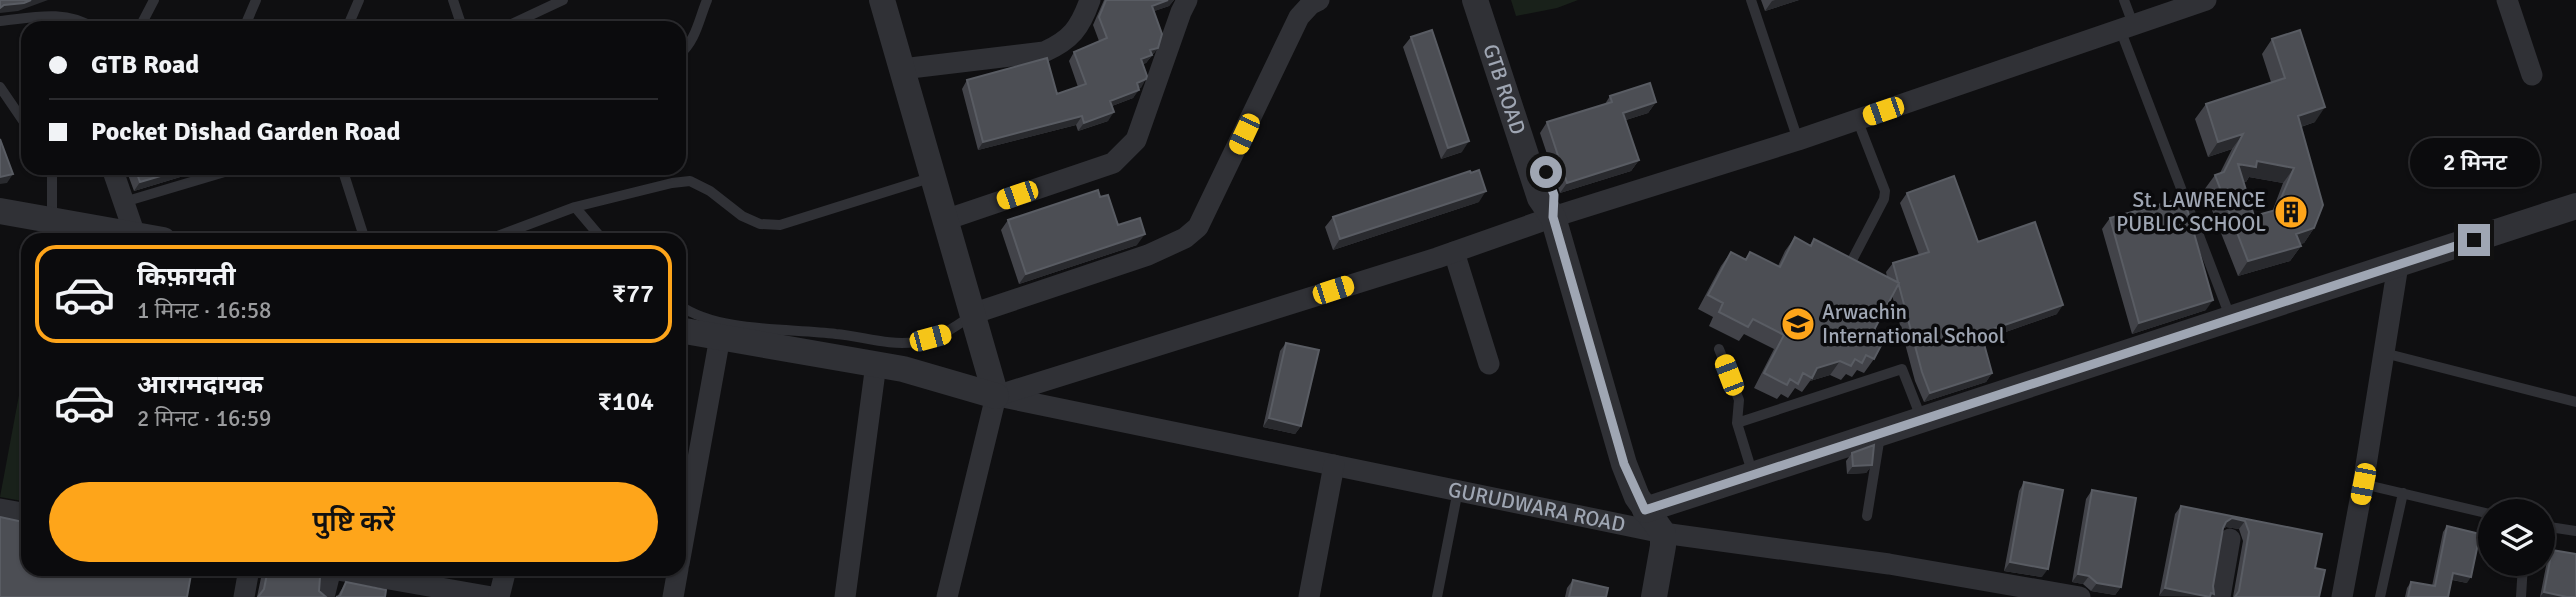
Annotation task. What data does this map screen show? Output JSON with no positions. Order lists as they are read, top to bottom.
{
  "streets": {
    "street": ["GTB ROAD", "GURUDWARA ROAD"]
  },
  "crossings": [
    ["GTB ROAD", "GURUDWARA ROAD"]
  ],
  "places": {
    "building": ["St. LAWRENCE PUBLIC SCHOOL"],
    "school or university": ["Arwachin International School"]
  },
  "page": {
    "banner": ["GTB Road", "Pocket Dishad Garden Road"],
    "bubble": "2 मिनट",
    "list": [
      {
        "name": "किफ़ायती",
        "note": "1 मिनट · 16:58",
        "value": "₹77"
      },
      {
        "name": "आरामदायक",
        "note": "2 मिनट · 16:59",
        "value": "₹104"
      }
    ],
    "buttons": "पुष्टि करें"
  }
}
